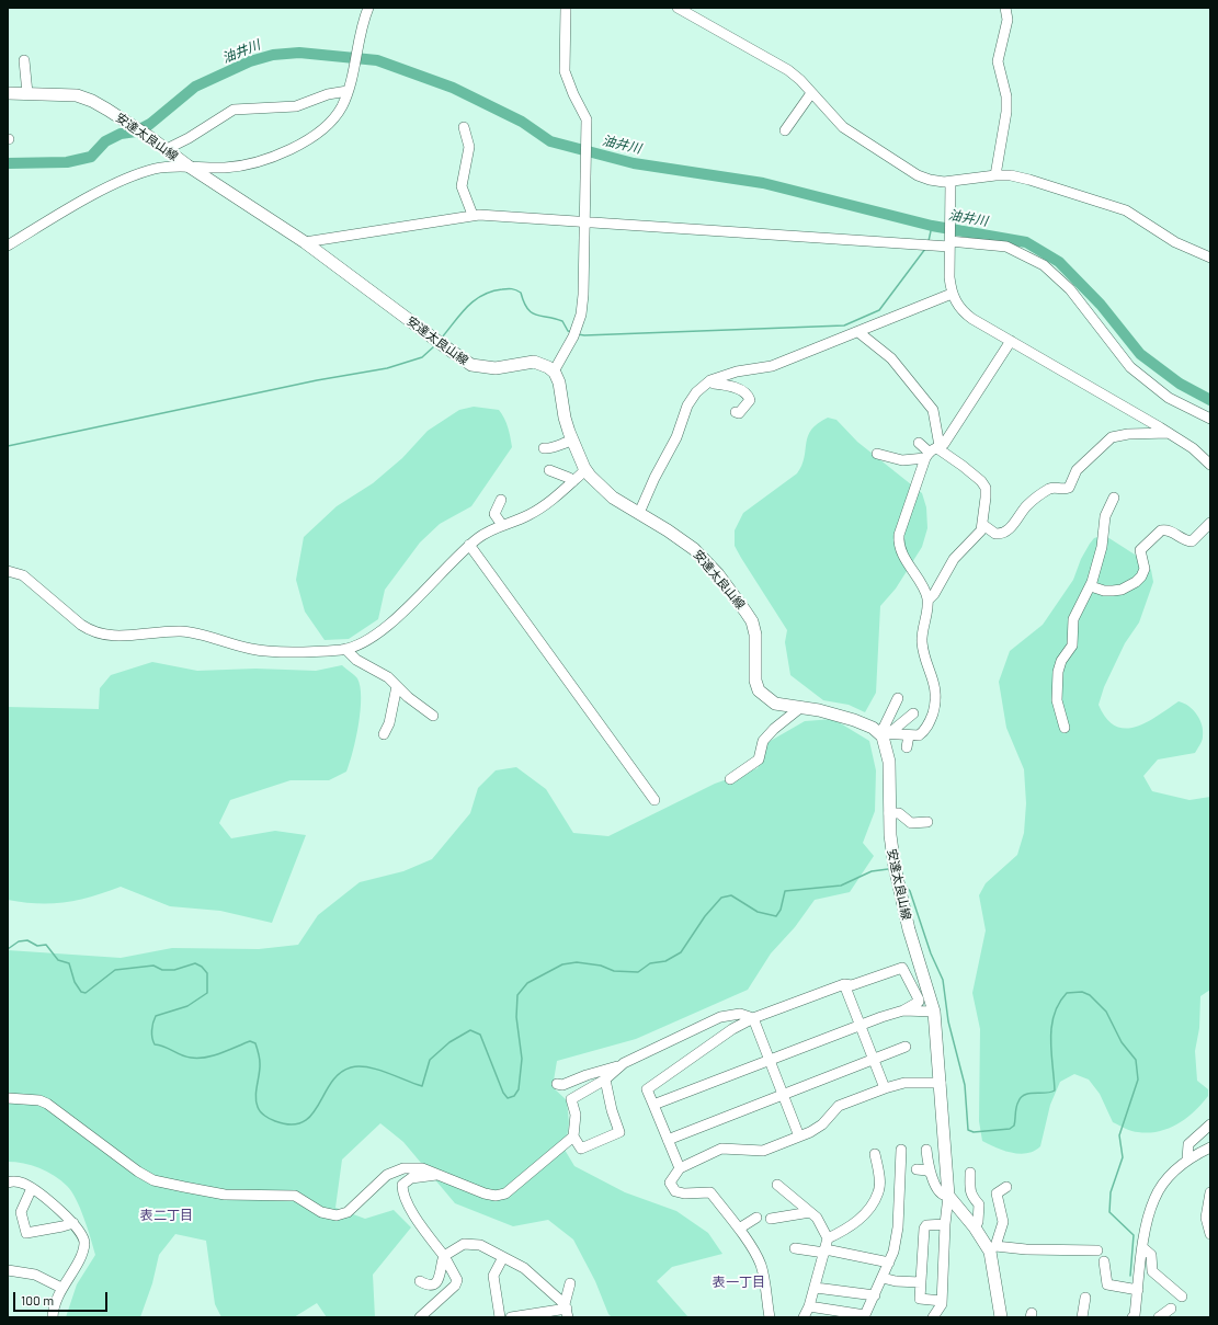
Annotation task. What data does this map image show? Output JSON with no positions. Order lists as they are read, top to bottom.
{
  "streets": {
    "main road": ["安達太良山線"]
  },
  "districts": ["表二丁目", "表一丁目"],
  "water": ["油井川"],
  "scale_bar": "100 m"
}
